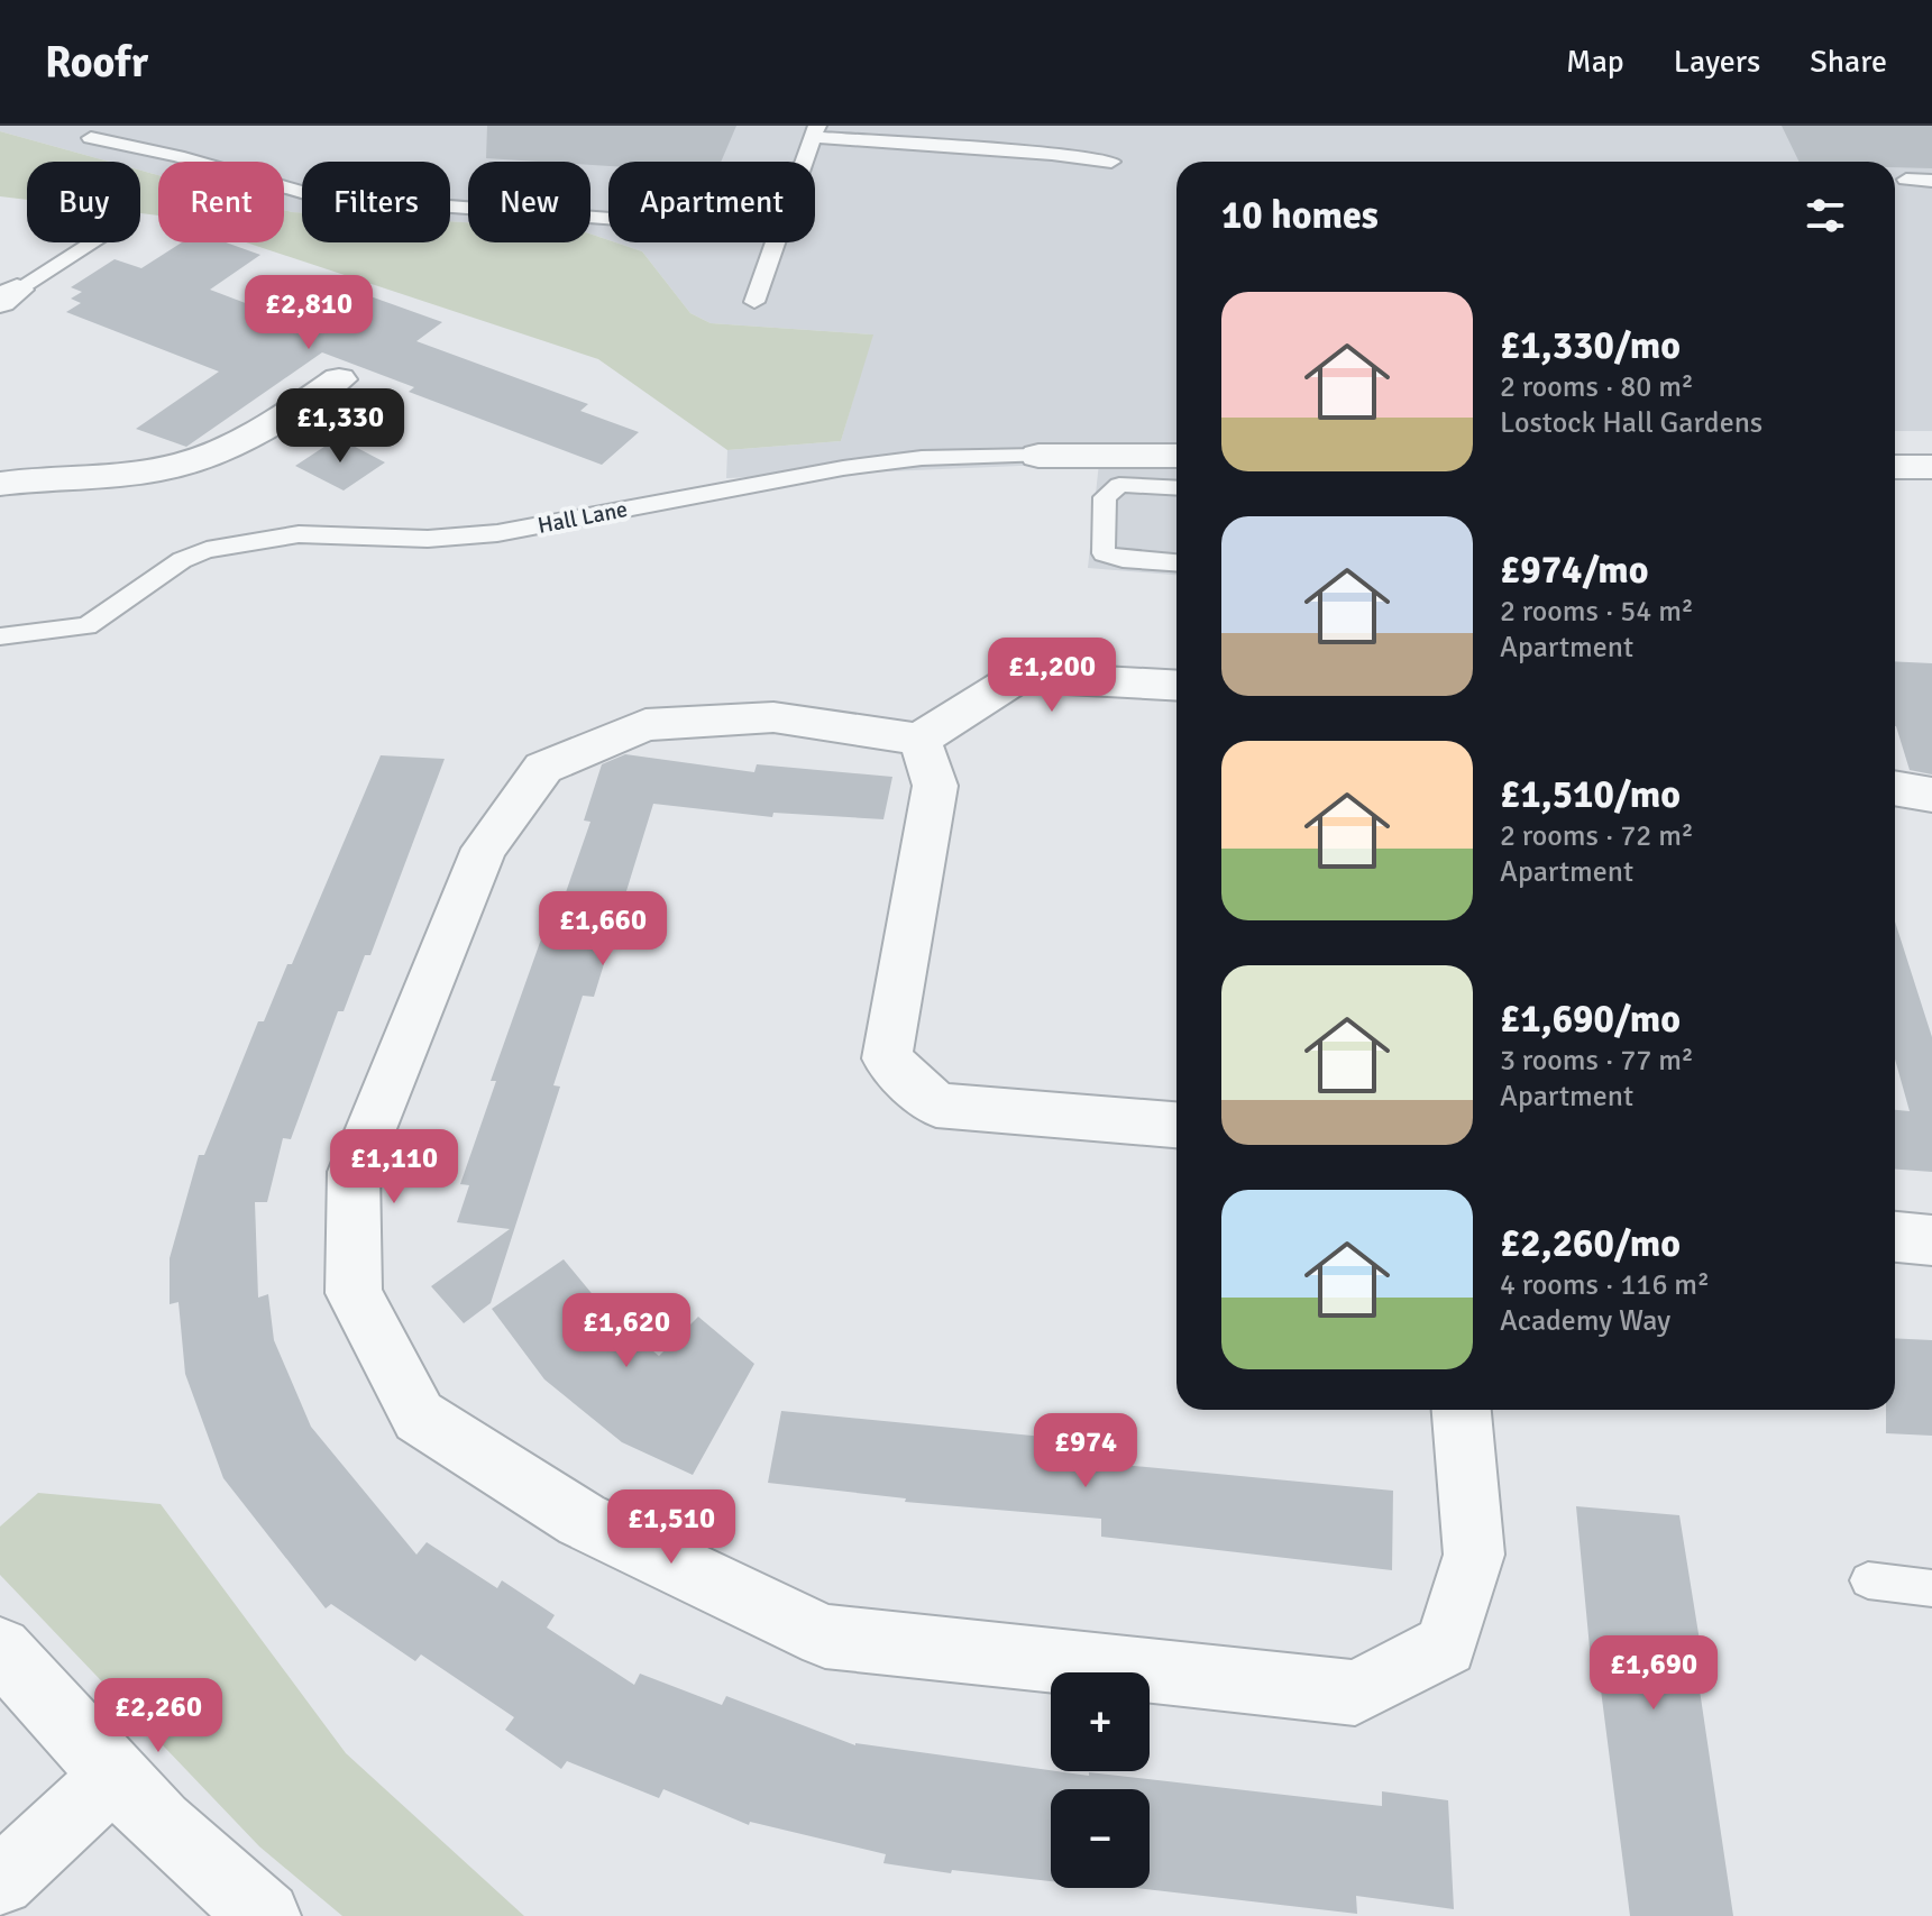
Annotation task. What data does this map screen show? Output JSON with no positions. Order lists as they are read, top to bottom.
{
  "streets": {
    "street": ["Hall Lane"]
  },
  "page": {
    "header": "Roofr",
    "nav": ["Map", "Layers", "Share"],
    "chip": [
      "Buy",
      "Rent",
      "Filters",
      "New",
      "Apartment"
    ],
    "heading": "10 homes",
    "list": [
      {
        "name": "£1,330/mo",
        "note": "2 rooms · 80 m² · Lostock Hall Gardens"
      },
      {
        "name": "£974/mo",
        "note": "2 rooms · 54 m² · Apartment"
      },
      {
        "name": "£1,510/mo",
        "note": "2 rooms · 72 m² · Apartment"
      },
      {
        "name": "£1,690/mo",
        "note": "3 rooms · 77 m² · Apartment"
      },
      {
        "name": "£2,260/mo",
        "note": "4 rooms · 116 m² · Academy Way"
      }
    ],
    "price": [
      "£2,810",
      "£1,330",
      "£1,200",
      "£1,660",
      "£1,110",
      "£1,620",
      "£974",
      "£1,510",
      "£1,690",
      "£2,260"
    ],
    "map_buttons": ["+", "−"]
  }
}
